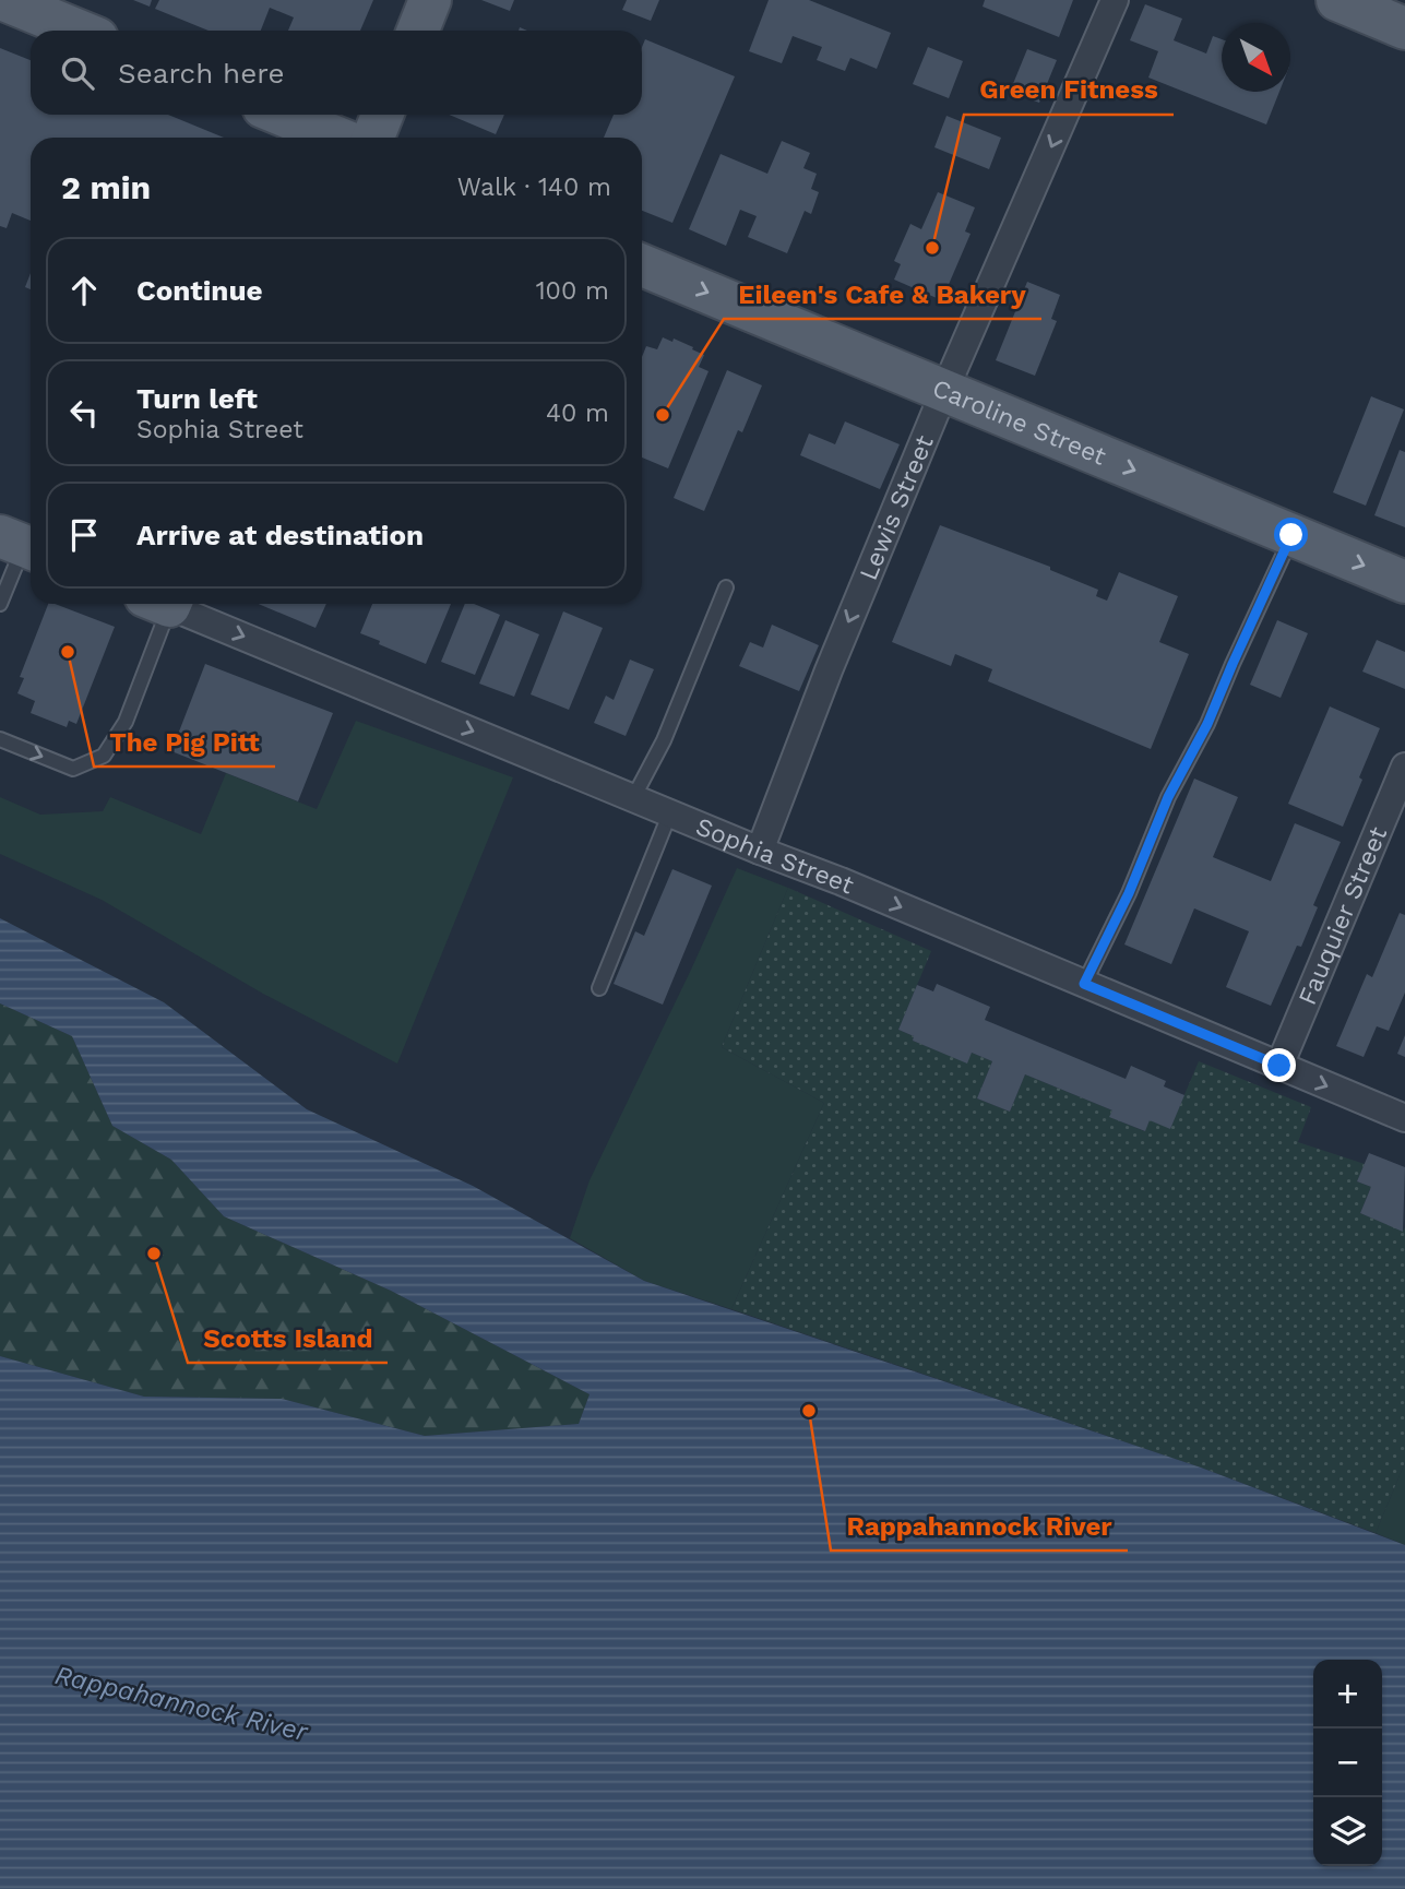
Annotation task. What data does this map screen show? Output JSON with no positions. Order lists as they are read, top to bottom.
{
  "streets": {
    "main road": ["Caroline Street"],
    "street": ["Lewis Street", "Sophia Street", "Fauquier Street"]
  },
  "crossings": [
    ["Caroline Street", "Lewis Street"],
    ["Lewis Street", "Sophia Street"],
    ["Sophia Street", "Fauquier Street"]
  ],
  "one_way": ["Caroline Street", "Lewis Street", "Sophia Street"],
  "water": ["Rappahannock River"],
  "places": [
    "Green Fitness",
    "Eileen's Cafe & Bakery",
    "The Pig Pitt",
    "Scotts Island",
    "Rappahannock River"
  ],
  "north": "bottom right",
  "page": {
    "search": "Search here",
    "heading": ["2 min", "Walk · 140 m"],
    "list": [
      ["Continue", "100 m"],
      ["Turn left", "Sophia Street", "40 m"],
      "Arrive at destination"
    ],
    "map_buttons": ["+", "−"]
  }
}
